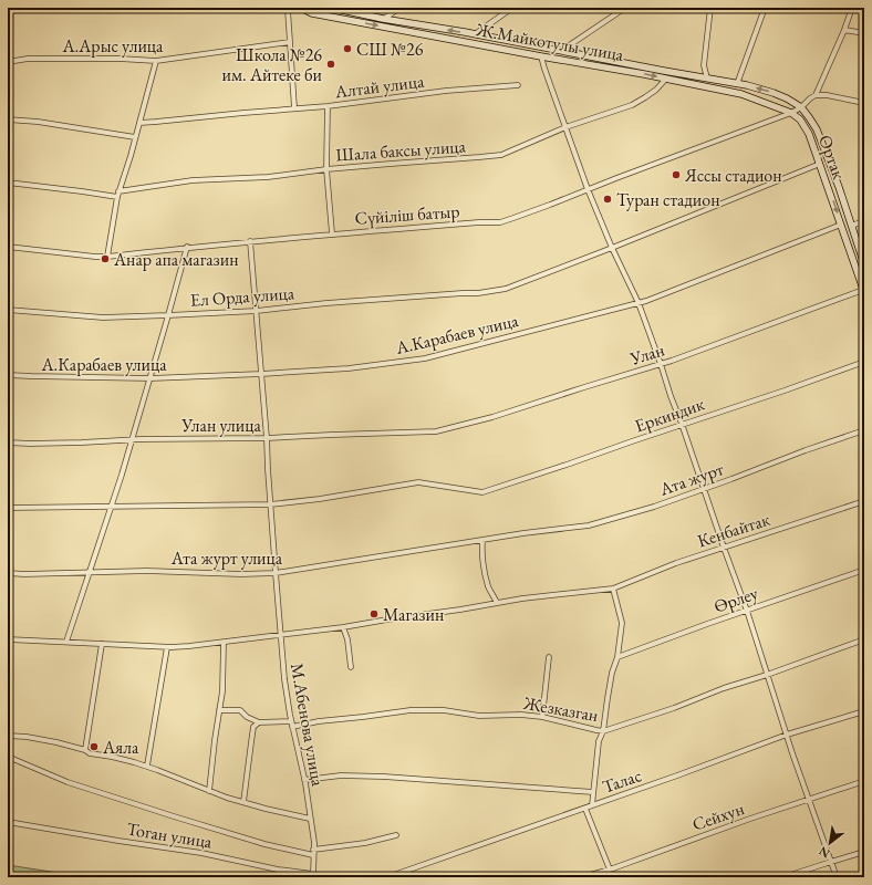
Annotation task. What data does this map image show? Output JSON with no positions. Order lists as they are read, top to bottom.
{
  "streets": {
    "street": [
      "Ж.Майкотулы улица",
      "А.Арыс улица",
      "Алтай улица",
      "Шала баксы улица",
      "Ортак",
      "Сүйіліш батыр",
      "Ел Орда улица",
      "А.Карабаев улица",
      "Улан",
      "Еркиндик",
      "Улан улица",
      "Ата журт",
      "Кенбайтак",
      "Ата журт улица",
      "Өрлеу",
      "Жезказган",
      "М.Абенова улица",
      "Талас",
      "Сейхун",
      "Тоган улица"
    ]
  },
  "crossings": [
    ["Ж.Майкотулы улица", "Шала баксы улица"],
    ["Ж.Майкотулы улица", "Ортак"],
    ["Ж.Майкотулы улица", "Сүйіліш батыр"],
    ["Ортак", "Сүйіліш батыр"],
    ["Ортак", "Ел Орда улица"],
    ["Ортак", "А.Карабаев улица"],
    ["Ортак", "Улан"],
    ["Сүйіліш батыр", "М.Абенова улица"],
    ["Ел Орда улица", "М.Абенова улица"],
    ["А.Карабаев улица", "М.Абенова улица"],
    ["Улан", "Улан улица"],
    ["Еркиндик", "М.Абенова улица"],
    ["Улан улица", "М.Абенова улица"],
    ["Ата журт", "Ата журт улица"],
    ["Кенбайтак", "М.Абенова улица"],
    ["Ата журт улица", "М.Абенова улица"],
    ["Жезказган", "М.Абенова улица"],
    ["М.Абенова улица", "Тоган улица"]
  ],
  "places": [
    "СШ №26",
    "Школа №26 им. Айтеке би",
    "Яссы стадион",
    "Туран стадион",
    "Анар апа магазин",
    "Магазин",
    "Аяла"
  ],
  "north": "bottom left"
}
